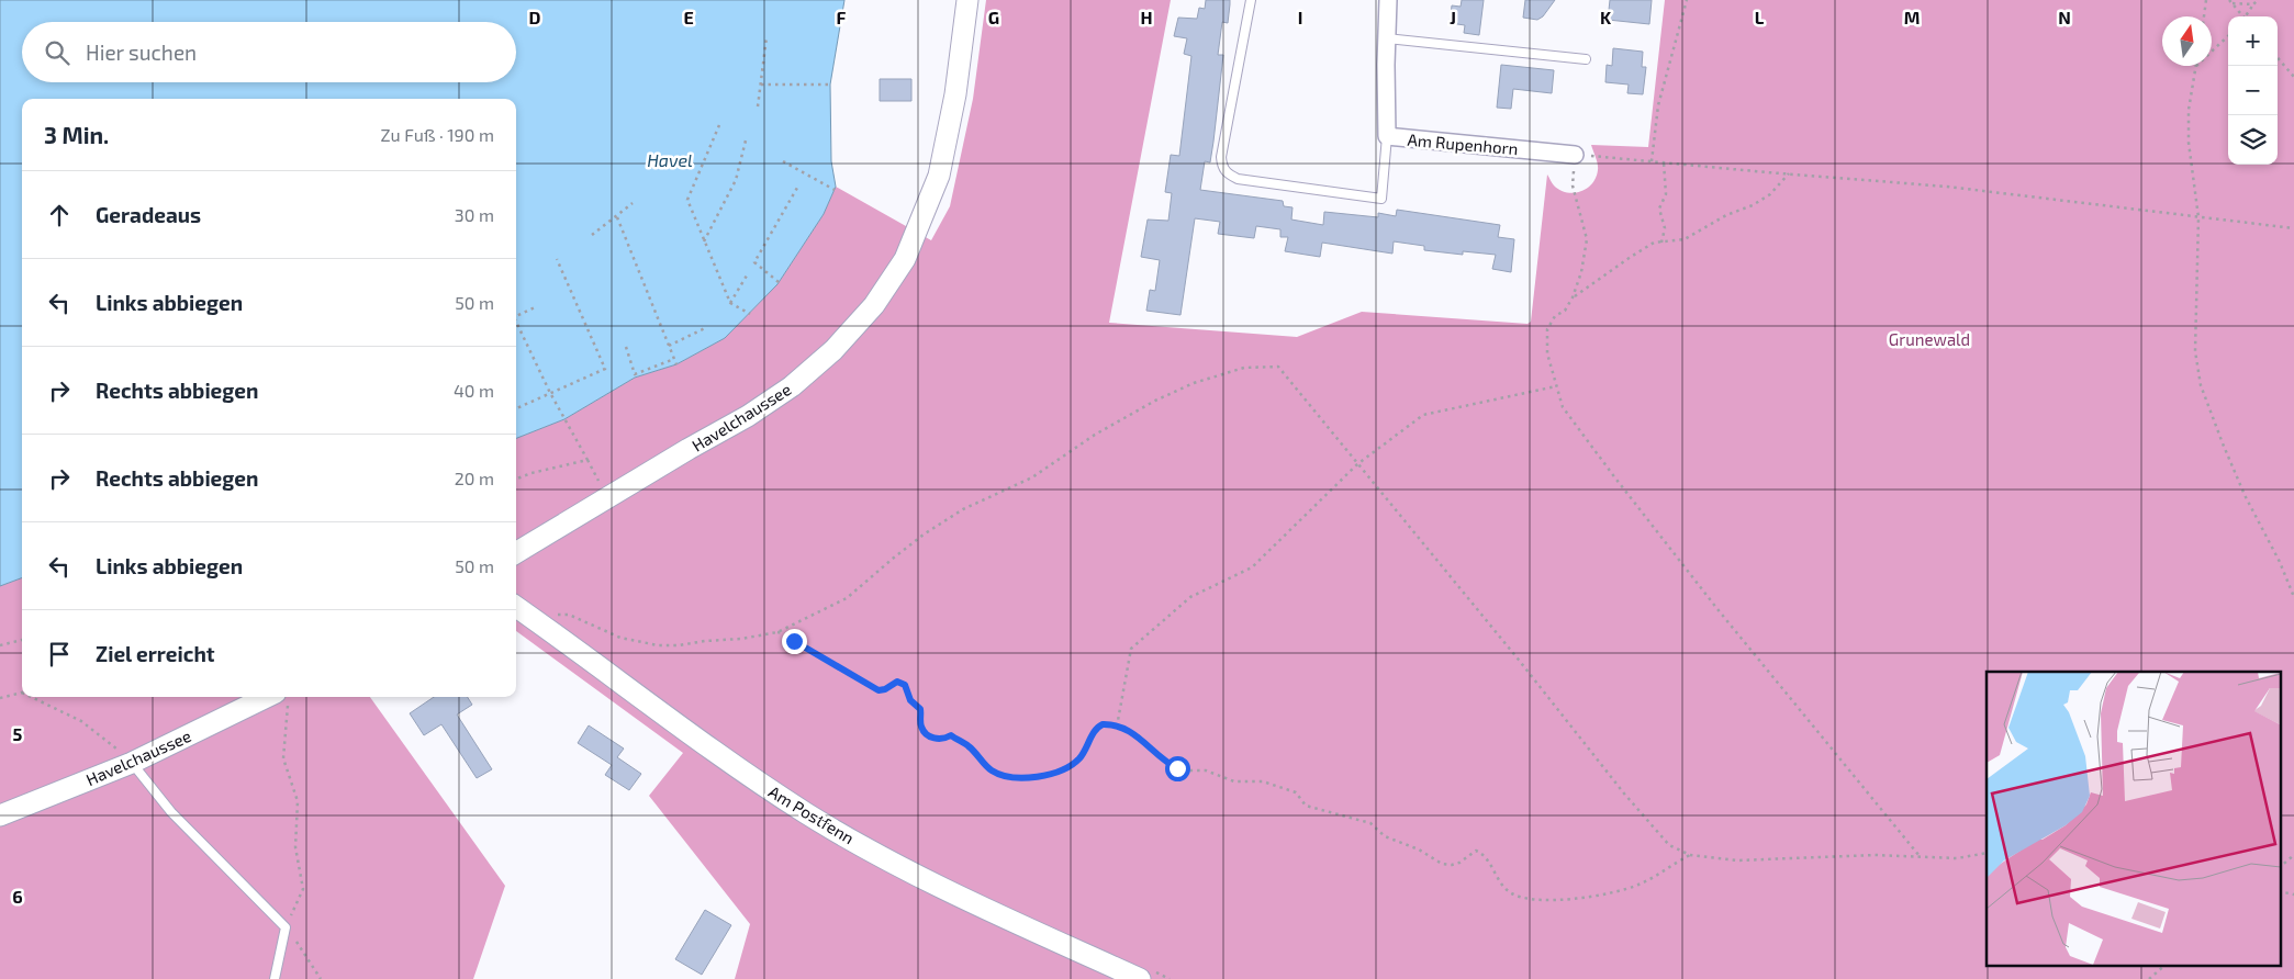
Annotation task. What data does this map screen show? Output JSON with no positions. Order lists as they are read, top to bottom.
{
  "streets": {
    "street": ["Am Rupenhorn", "Havelchaussee", "Am Postfenn"]
  },
  "water": ["Havel"],
  "parks": ["Grunewald"],
  "north": "top",
  "page": {
    "map_buttons": ["+", "−"],
    "search": "Hier suchen",
    "heading": ["3 Min.", "Zu Fuß · 190 m"],
    "list": [
      ["Geradeaus", "30 m"],
      ["Links abbiegen", "50 m"],
      ["Rechts abbiegen", "40 m"],
      ["Rechts abbiegen", "20 m"],
      ["Links abbiegen", "50 m"],
      "Ziel erreicht"
    ]
  },
  "grid": {
    "columns": [
      "D",
      "E",
      "F",
      "G",
      "H",
      "I",
      "J",
      "K",
      "L",
      "M",
      "N"
    ],
    "rows": ["5", "6"]
  }
}
